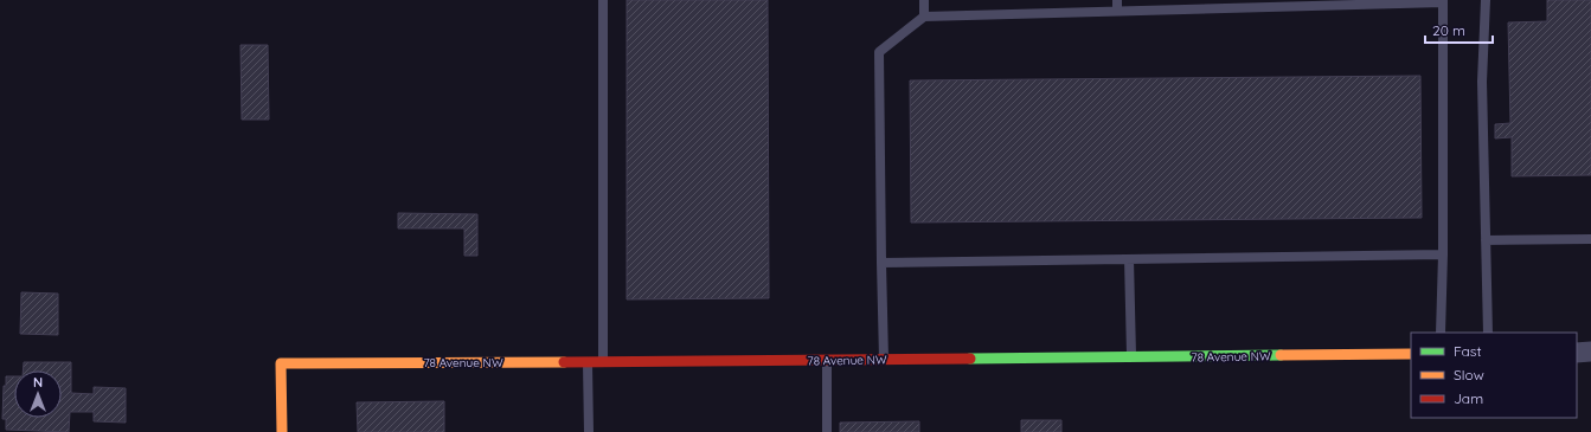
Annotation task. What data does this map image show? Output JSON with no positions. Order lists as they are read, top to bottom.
{
  "streets": {
    "street": ["78 Avenue NW"]
  },
  "legend": ["Fast", "Slow", "Jam"],
  "scale_bar": "20 m",
  "north": "top"
}
